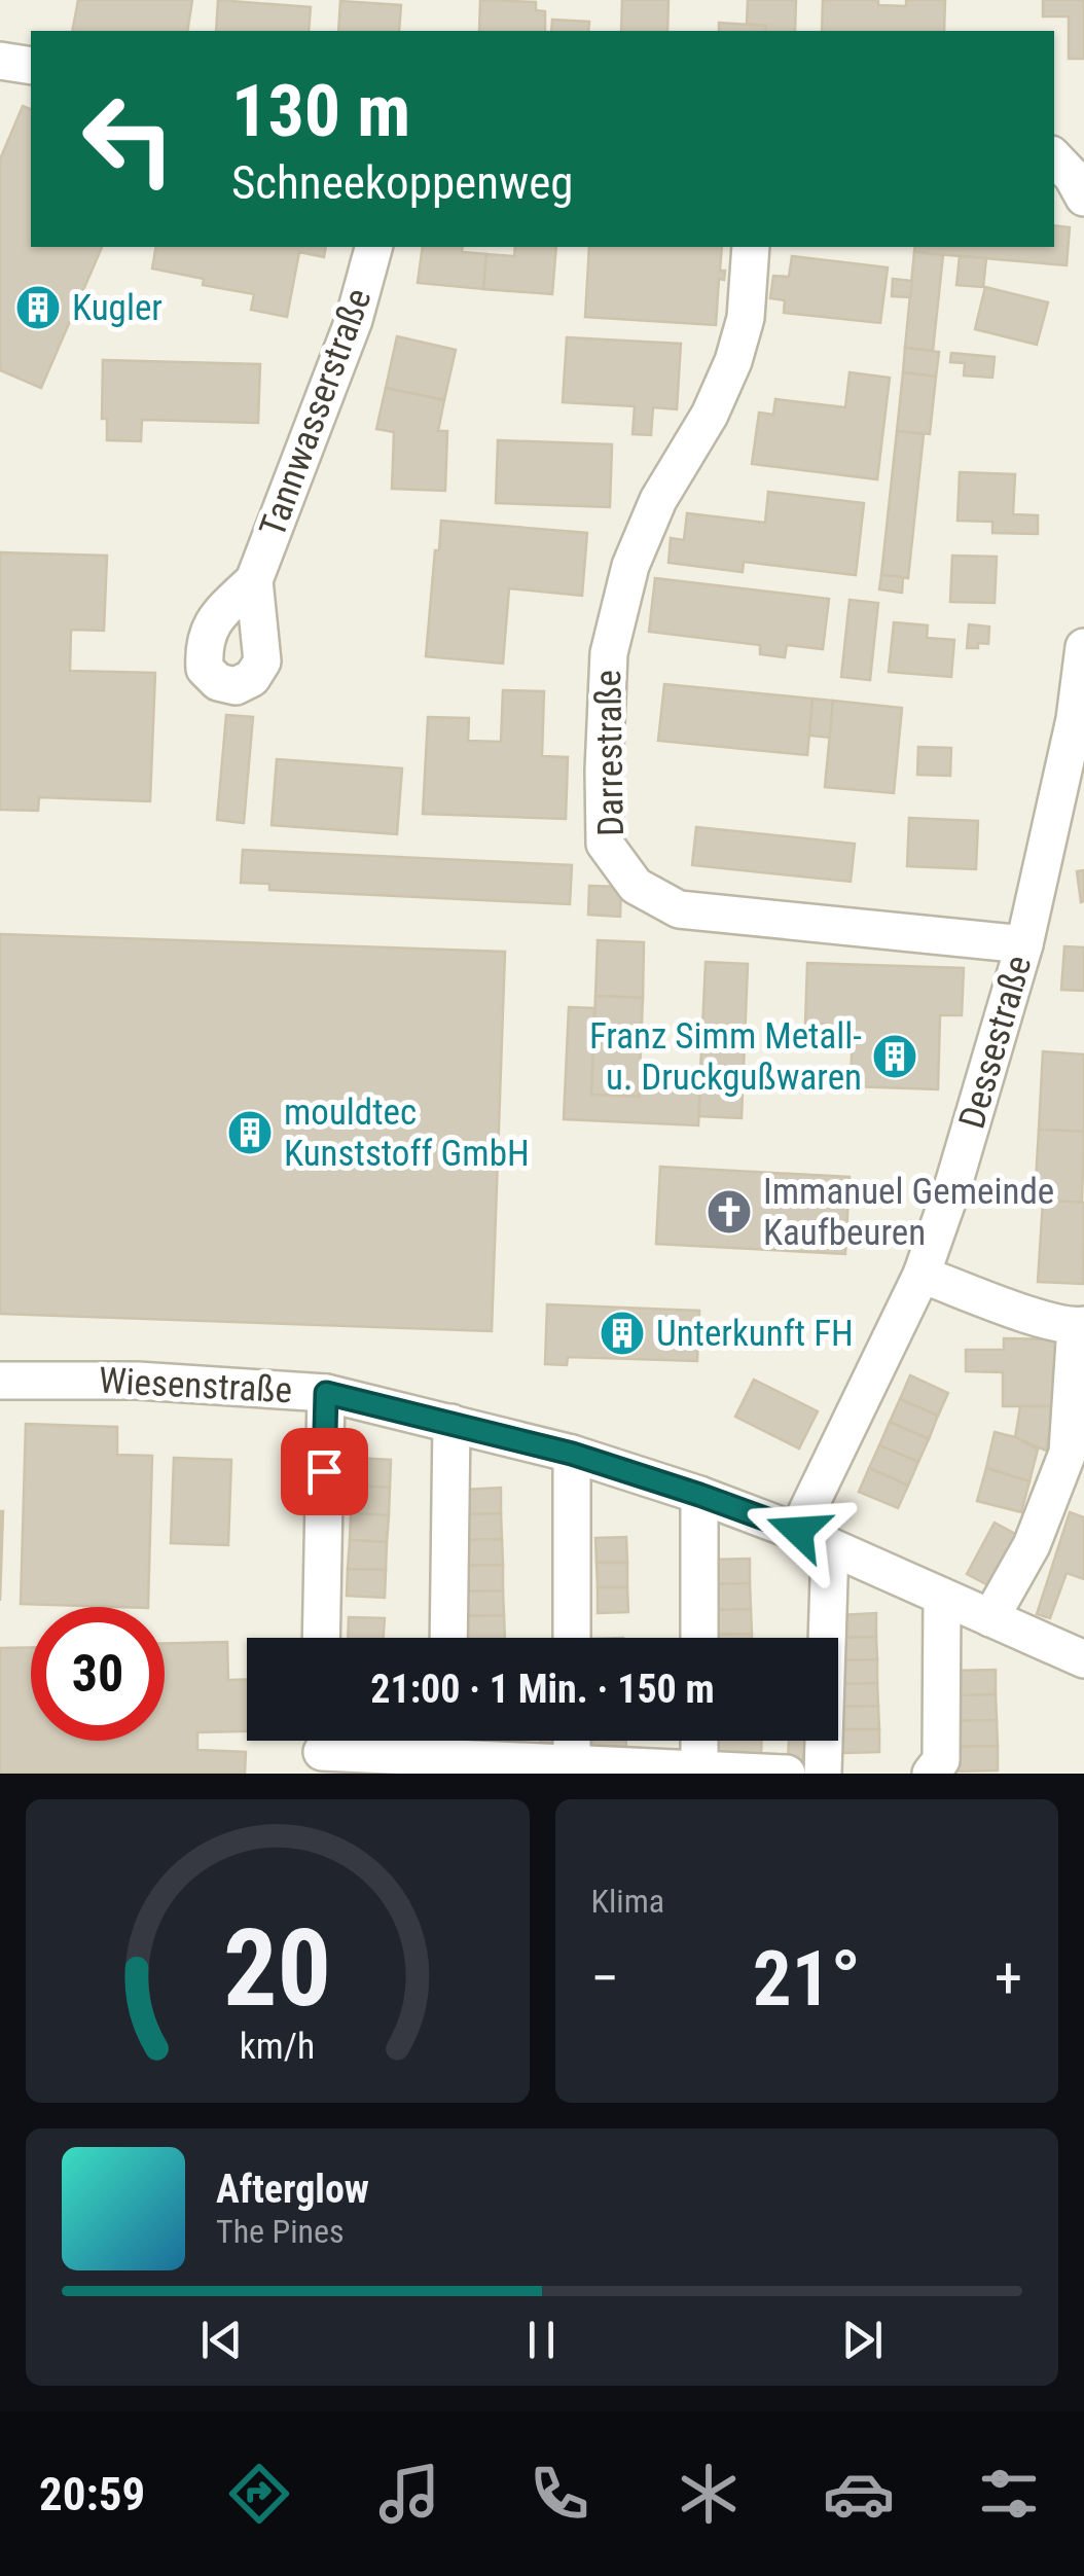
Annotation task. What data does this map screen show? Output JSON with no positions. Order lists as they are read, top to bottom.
{
  "streets": {
    "street": [
      "Tannwasserstraße",
      "Darrestraße",
      "Dessestraße",
      "Wiesenstraße"
    ]
  },
  "crossings": [
    ["Darrestraße", "Dessestraße"],
    ["Dessestraße", "Wiesenstraße"]
  ],
  "places": {
    "building": [
      "Kugler",
      "Franz Simm Metall- u. Druckgußwaren",
      "mouldtec Kunststoff GmbH",
      "Unterkunft FH"
    ],
    "church": ["Immanuel Gemeinde Kaufbeuren"]
  },
  "page": {
    "turn": ["130 m", "Schneekoppenweg"],
    "limit": "30",
    "trip": "21:00 · 1 Min. · 150 m",
    "tile": "Klima",
    "heat": ["−", "21°", "+"],
    "song": ["Afterglow", "The Pines"],
    "tabs": "20:59",
    "gauge": ["20", "km/h"]
  }
}
